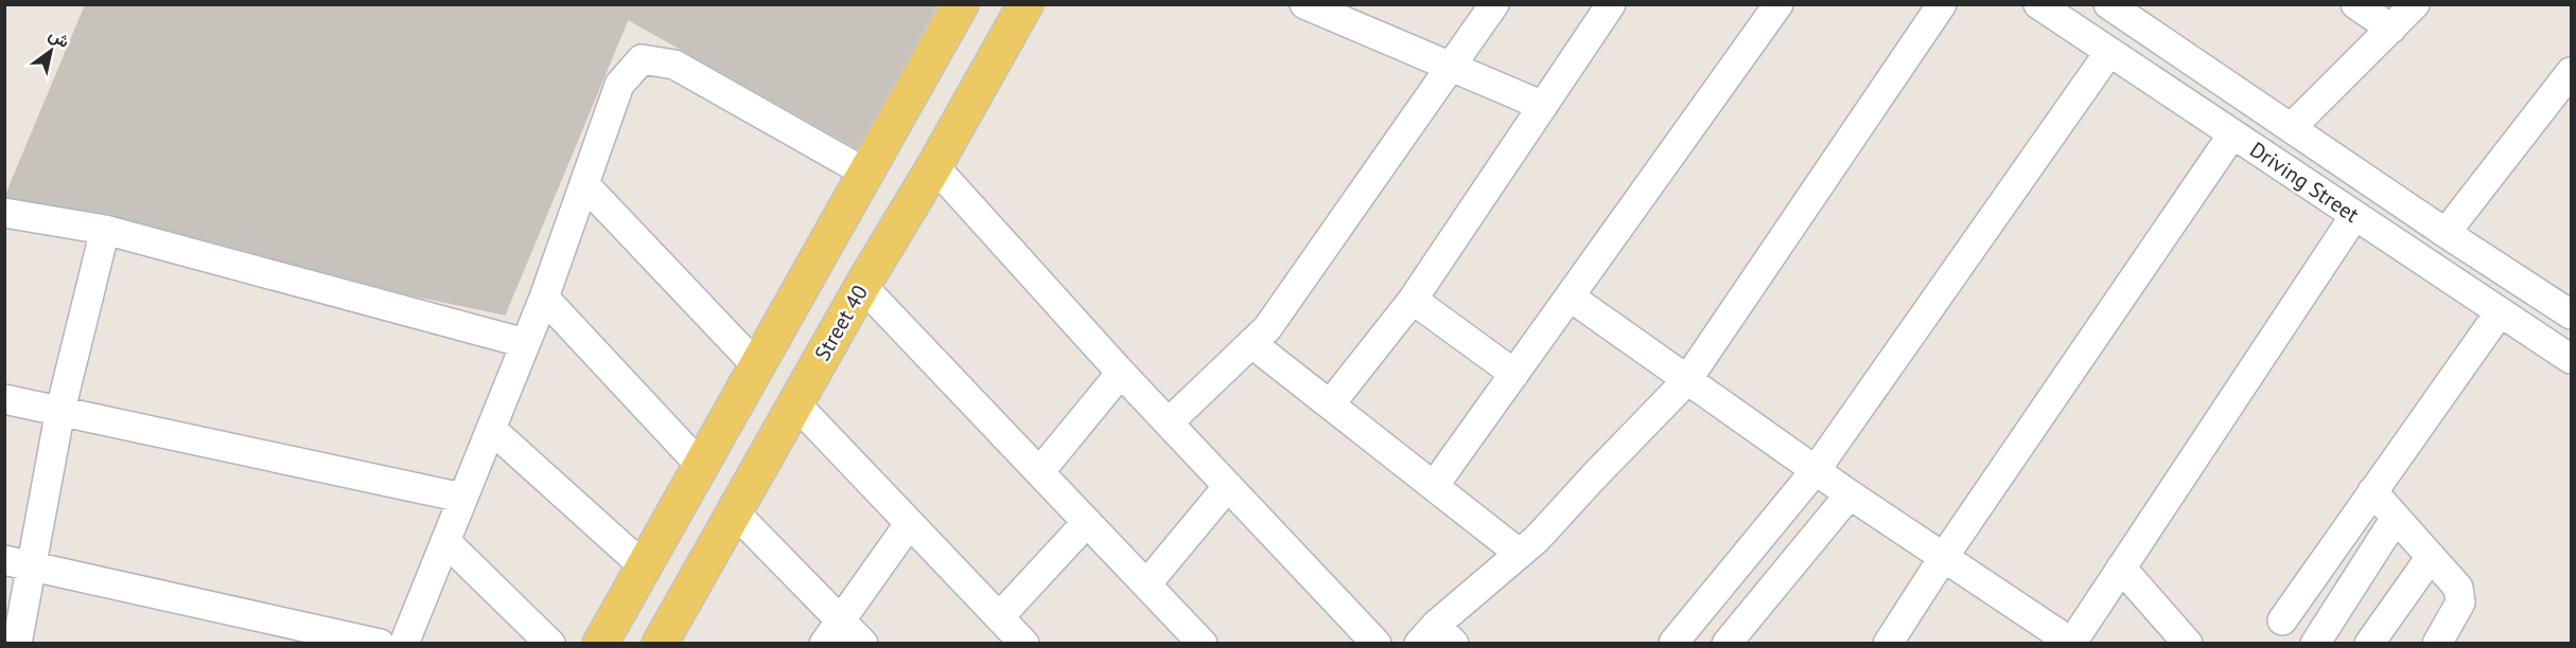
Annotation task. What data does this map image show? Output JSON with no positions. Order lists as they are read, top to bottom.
{
  "streets": {
    "main road": ["Street 40"],
    "street": ["Driving Street"]
  },
  "north": "top right"
}
